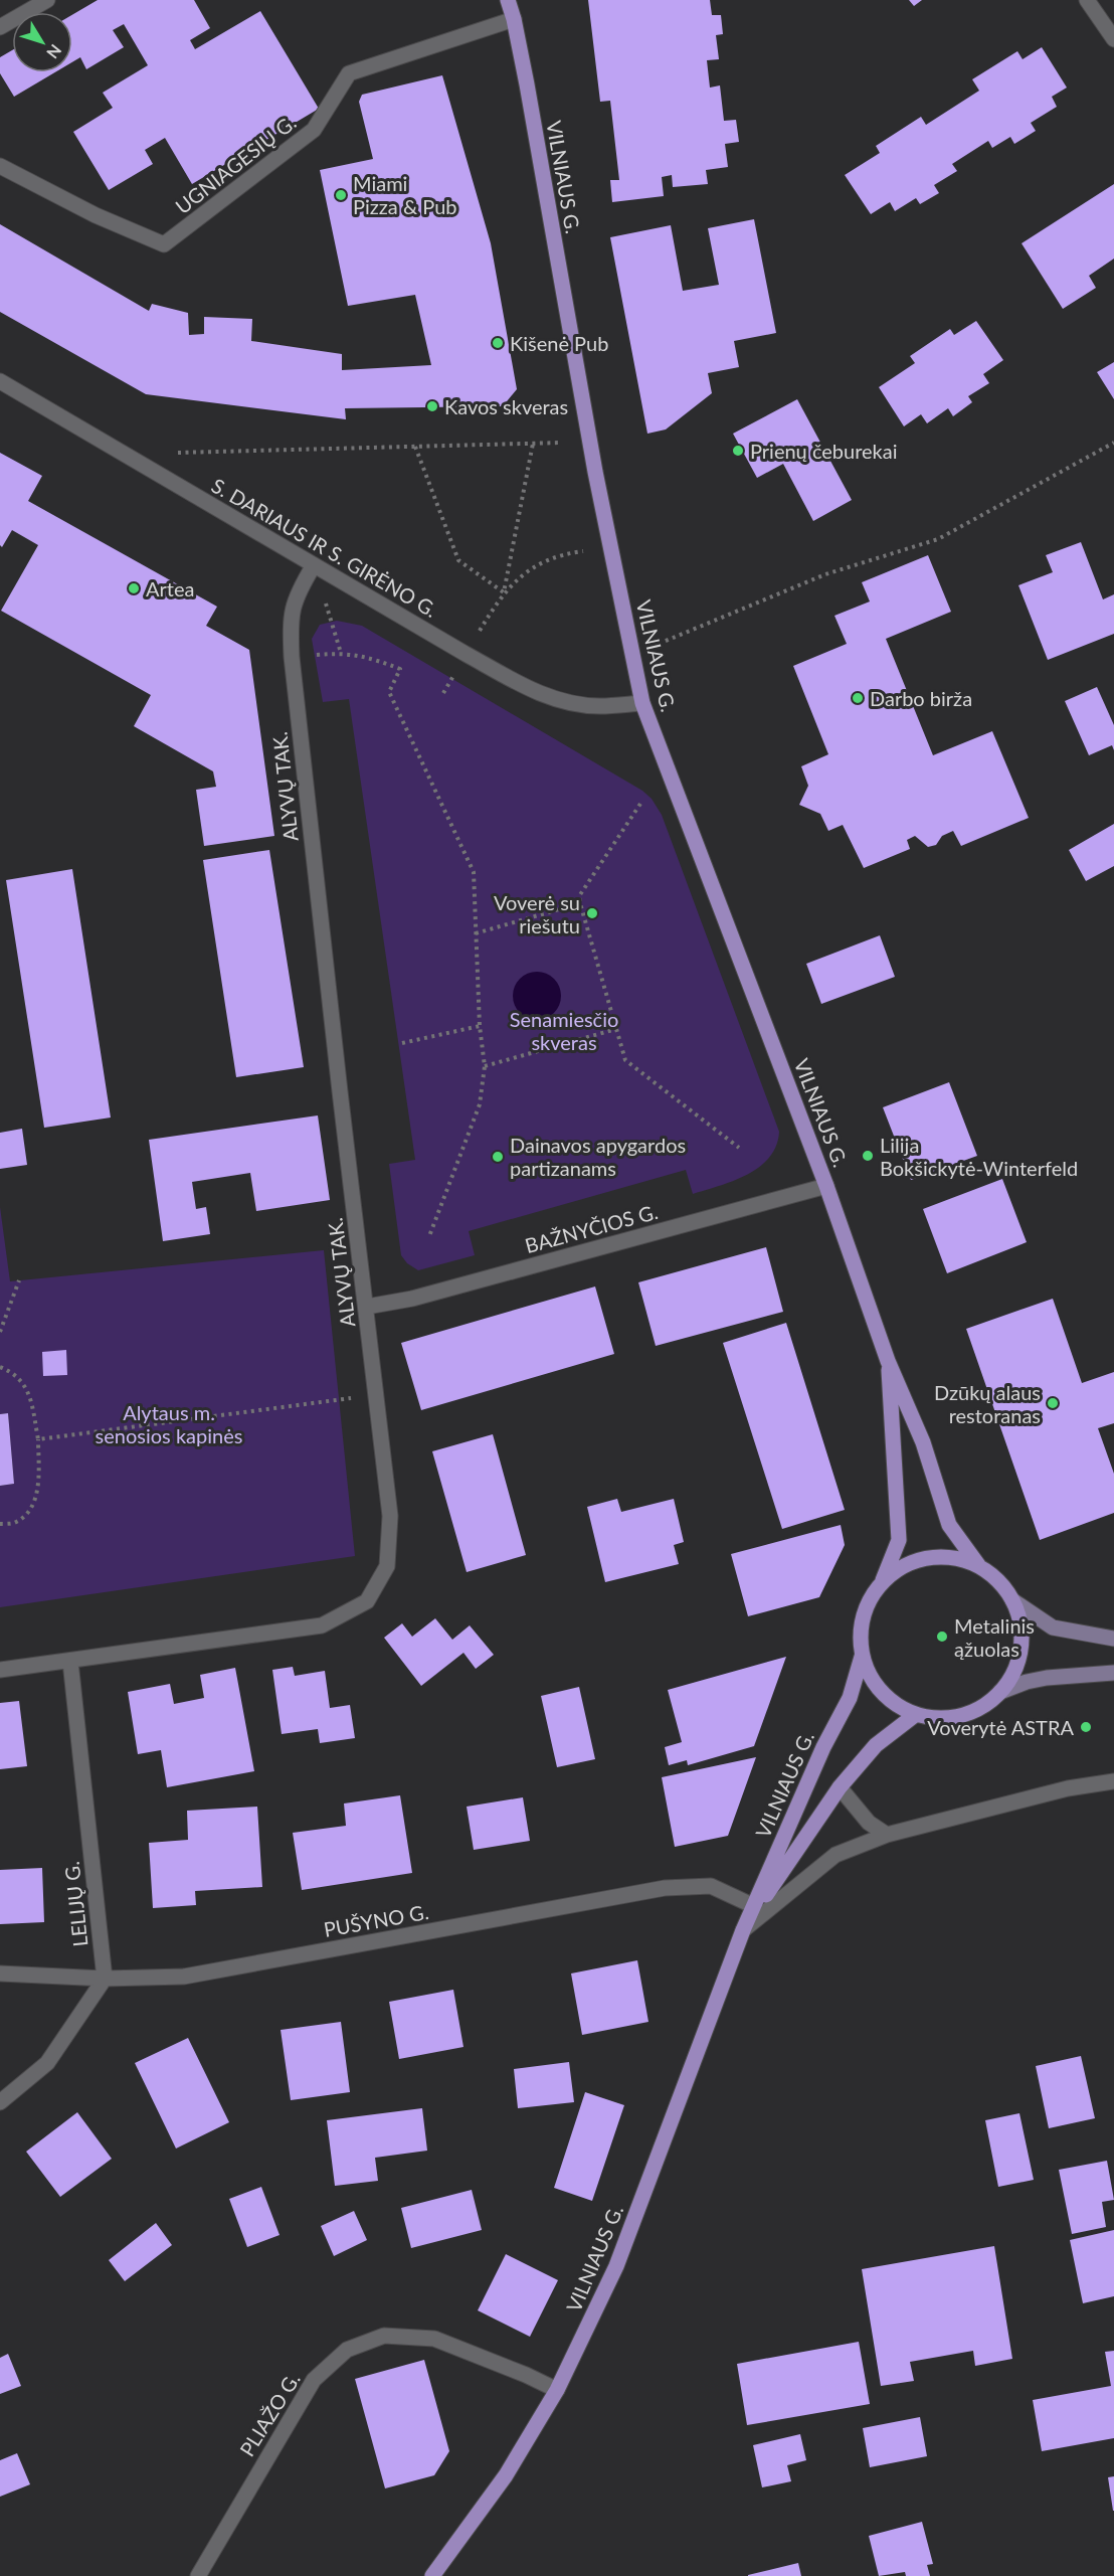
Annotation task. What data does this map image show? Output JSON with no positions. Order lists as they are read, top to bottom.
{
  "streets": {
    "main road": ["VILNIAUS G."],
    "street": [
      "UGNIAGESIŲ G.",
      "S. DARIAUS IR S. GIRĖNO G.",
      "ALYVŲ TAK.",
      "BAŽNYČIOS G.",
      "LELIJŲ G.",
      "PUŠYNO G.",
      "PLIAŽO G."
    ]
  },
  "crossings": [
    ["UGNIAGESIŲ G.", "VILNIAUS G."],
    ["VILNIAUS G.", "S. DARIAUS IR S. GIRĖNO G."],
    ["VILNIAUS G.", "BAŽNYČIOS G."],
    ["VILNIAUS G.", "PUŠYNO G."],
    ["VILNIAUS G.", "PLIAŽO G."],
    ["S. DARIAUS IR S. GIRĖNO G.", "ALYVŲ TAK."],
    ["ALYVŲ TAK.", "BAŽNYČIOS G."],
    ["ALYVŲ TAK.", "LELIJŲ G."],
    ["LELIJŲ G.", "PUŠYNO G."]
  ],
  "parks": ["Senamiesčio skveras", "Alytaus m. senosios kapinės"],
  "places": [
    "Miami Pizza & Pub",
    "Kišenė Pub",
    "Kavos skveras",
    "Prienų čeburekai",
    "Artea",
    "Darbo birža",
    "Voverė su riešutu",
    "Lilija Bokšickytė-Winterfeld",
    "Dainavos apygardos partizanams",
    "Dzūkų alaus restoranas",
    "Metalinis ąžuolas",
    "Voverytė ASTRA"
  ],
  "north": "bottom right"
}
